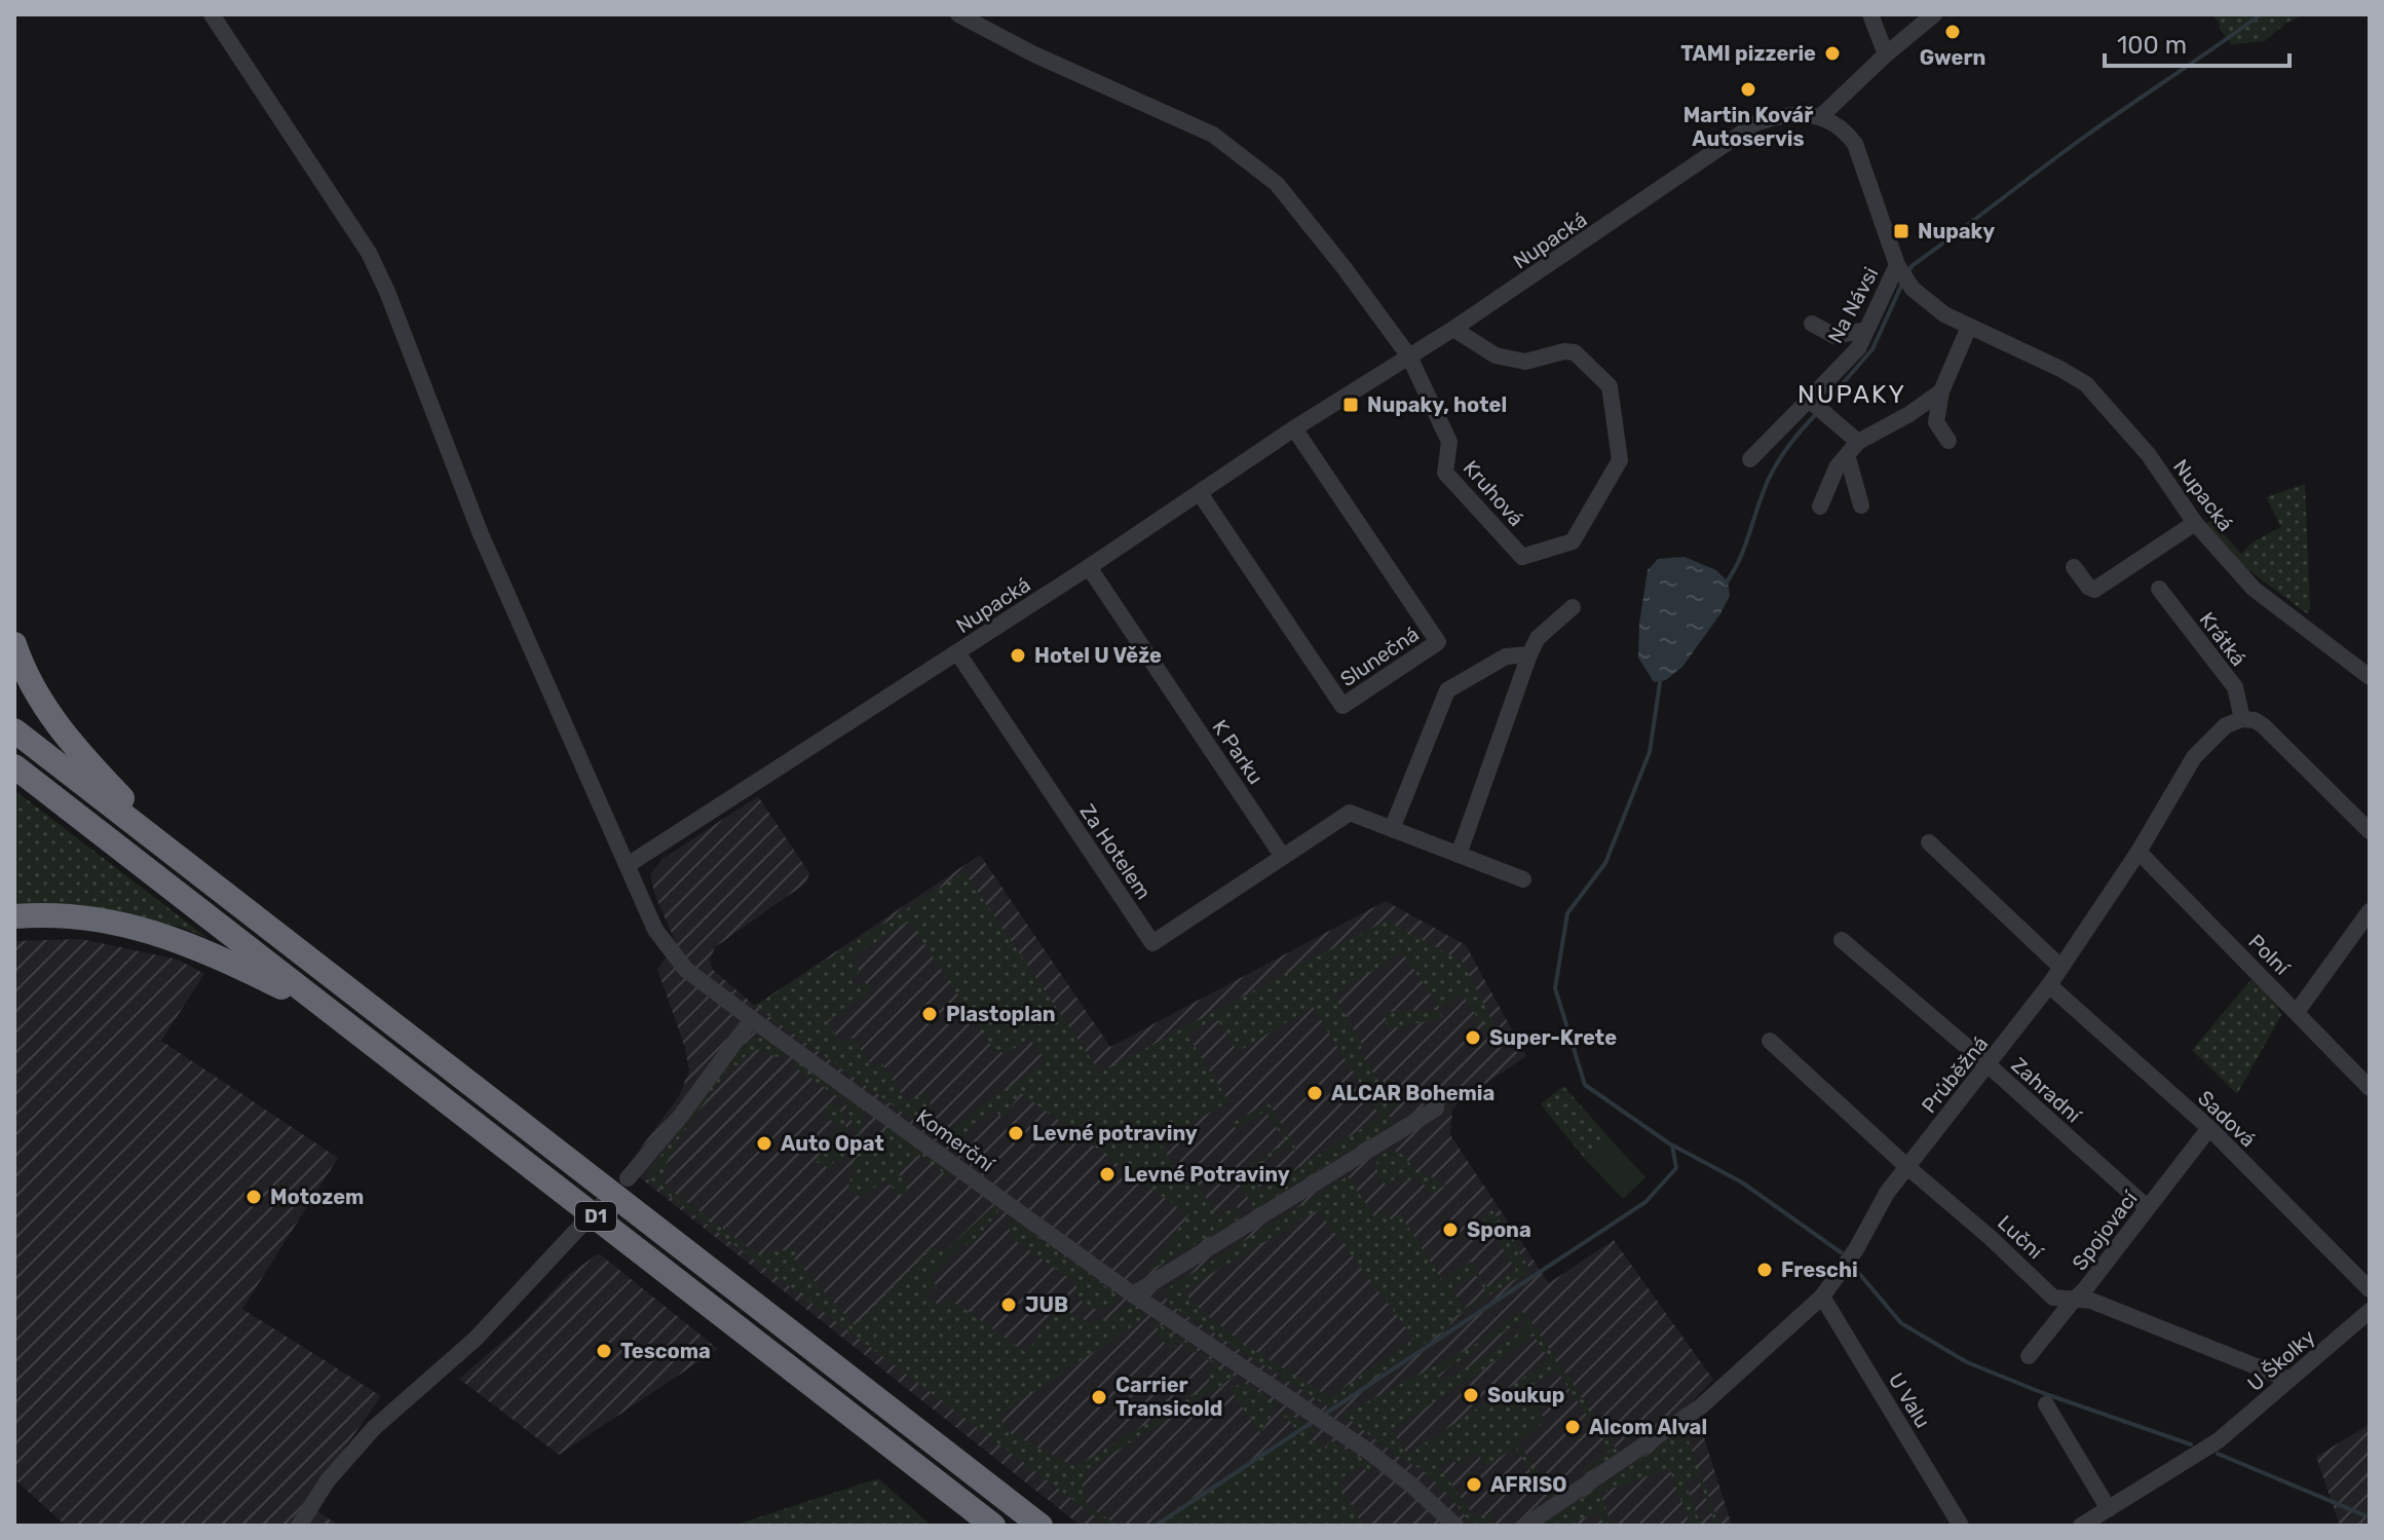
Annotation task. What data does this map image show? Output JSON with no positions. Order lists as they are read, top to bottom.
{
  "streets": {
    "highway": ["D1"],
    "street": [
      "Nupacká",
      "Na Návsi",
      "Kruhová",
      "Krátká",
      "Slunečná",
      "K Parku",
      "Za Hotelem",
      "Polní",
      "Průběžná",
      "Zahradní",
      "Sadová",
      "Komerční",
      "Spojovací",
      "Luční",
      "U Školky",
      "U Valu"
    ]
  },
  "crossings": [
    ["Nupacká", "Na Návsi"],
    ["Nupacká", "Kruhová"],
    ["Nupacká", "Slunečná"],
    ["Nupacká", "K Parku"],
    ["Nupacká", "Za Hotelem"],
    ["Nupacká", "Komerční"],
    ["Krátká", "Průběžná"],
    ["K Parku", "Za Hotelem"],
    ["Polní", "Průběžná"],
    ["Průběžná", "Zahradní"],
    ["Průběžná", "Sadová"],
    ["Průběžná", "Luční"],
    ["Průběžná", "U Valu"],
    ["Zahradní", "Spojovací"],
    ["Sadová", "Spojovací"],
    ["Spojovací", "Luční"],
    ["Luční", "U Školky"]
  ],
  "districts": ["NUPAKY"],
  "places": {
    "other": [
      "Gwern",
      "TAMI pizzerie",
      "Martin Kovář Autoservis",
      "Hotel U Věže",
      "Plastoplan",
      "Super-Krete",
      "ALCAR Bohemia",
      "Levné potraviny",
      "Auto Opat",
      "Levné Potraviny",
      "Motozem",
      "Spona",
      "Freschi",
      "JUB",
      "Tescoma",
      "Soukup",
      "Carrier Transicold",
      "Alcom Alval",
      "AFRISO"
    ],
    "transit": ["Nupaky", "Nupaky, hotel"]
  },
  "scale_bar": "100 m"
}
